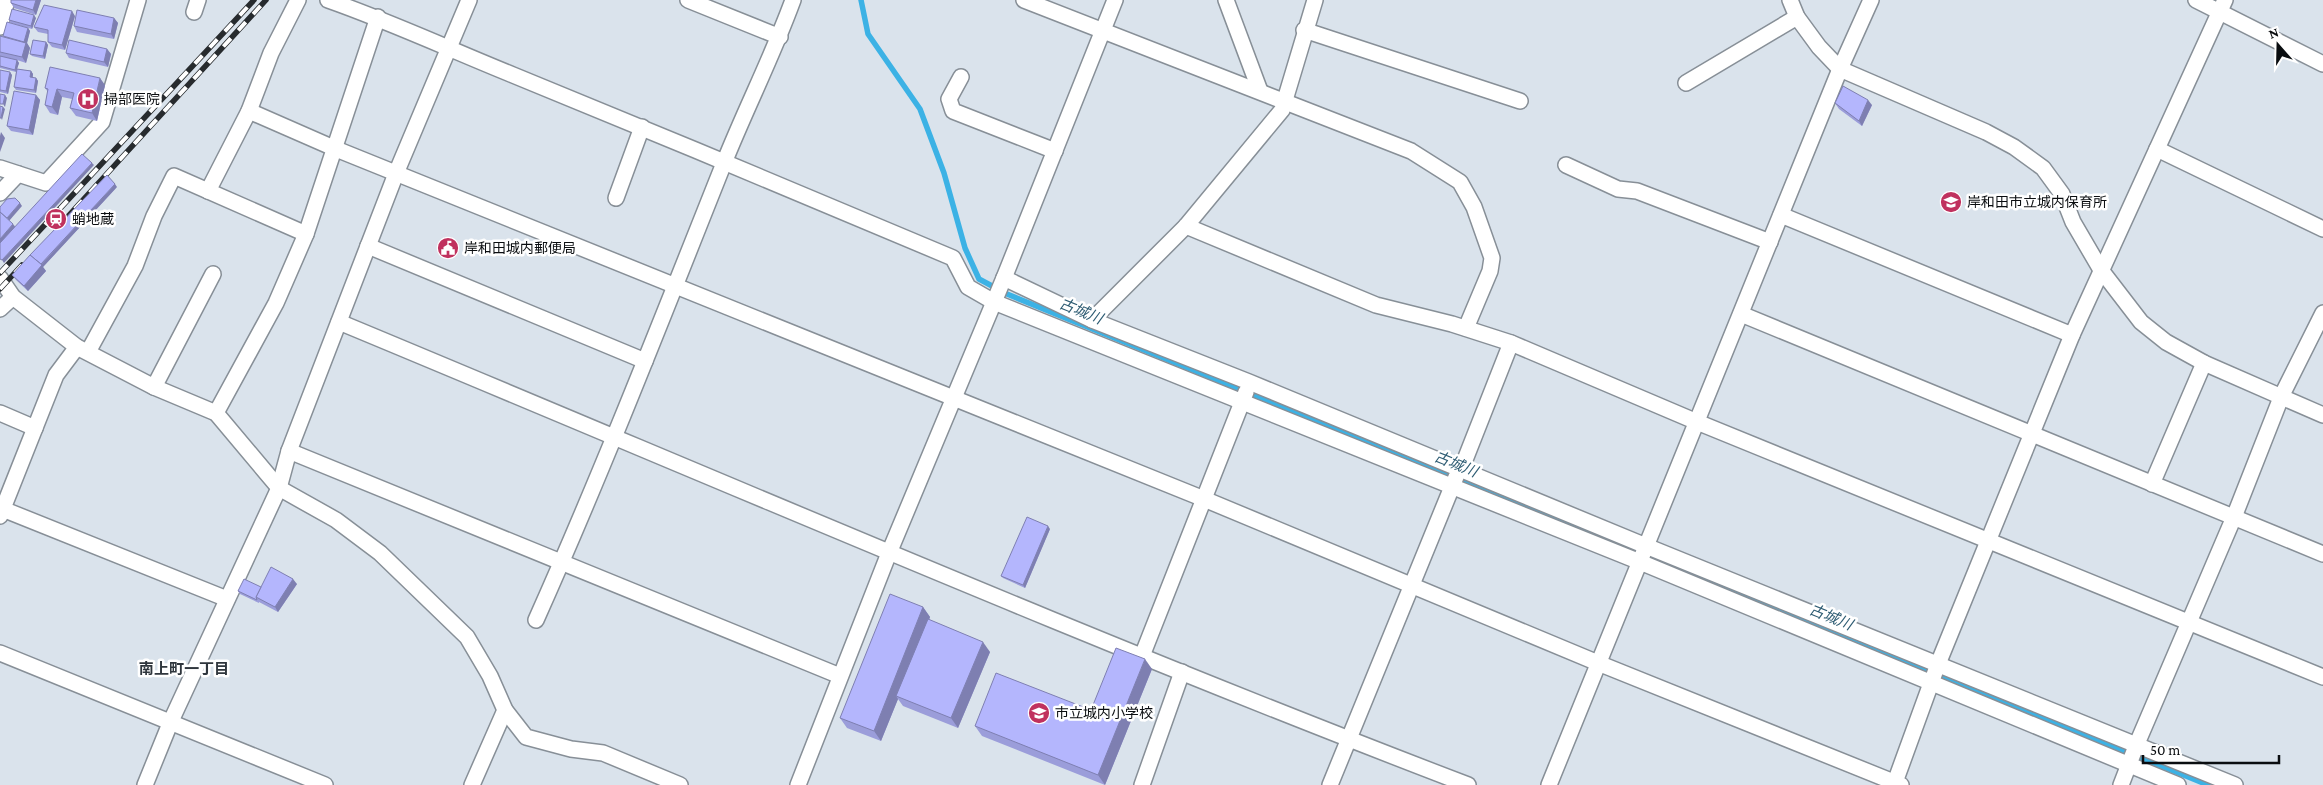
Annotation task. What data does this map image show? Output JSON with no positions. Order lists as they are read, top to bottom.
{
  "districts": ["南上町一丁目"],
  "water": ["古城川"],
  "places": {
    "hospital": ["掃部医院"],
    "school or university": ["岸和田市立城内保育所", "市立城内小学校"],
    "station": ["蛸地蔵"],
    "public building": ["岸和田城内郵便局"]
  },
  "scale_bar": "50 m",
  "north": "top"
}
